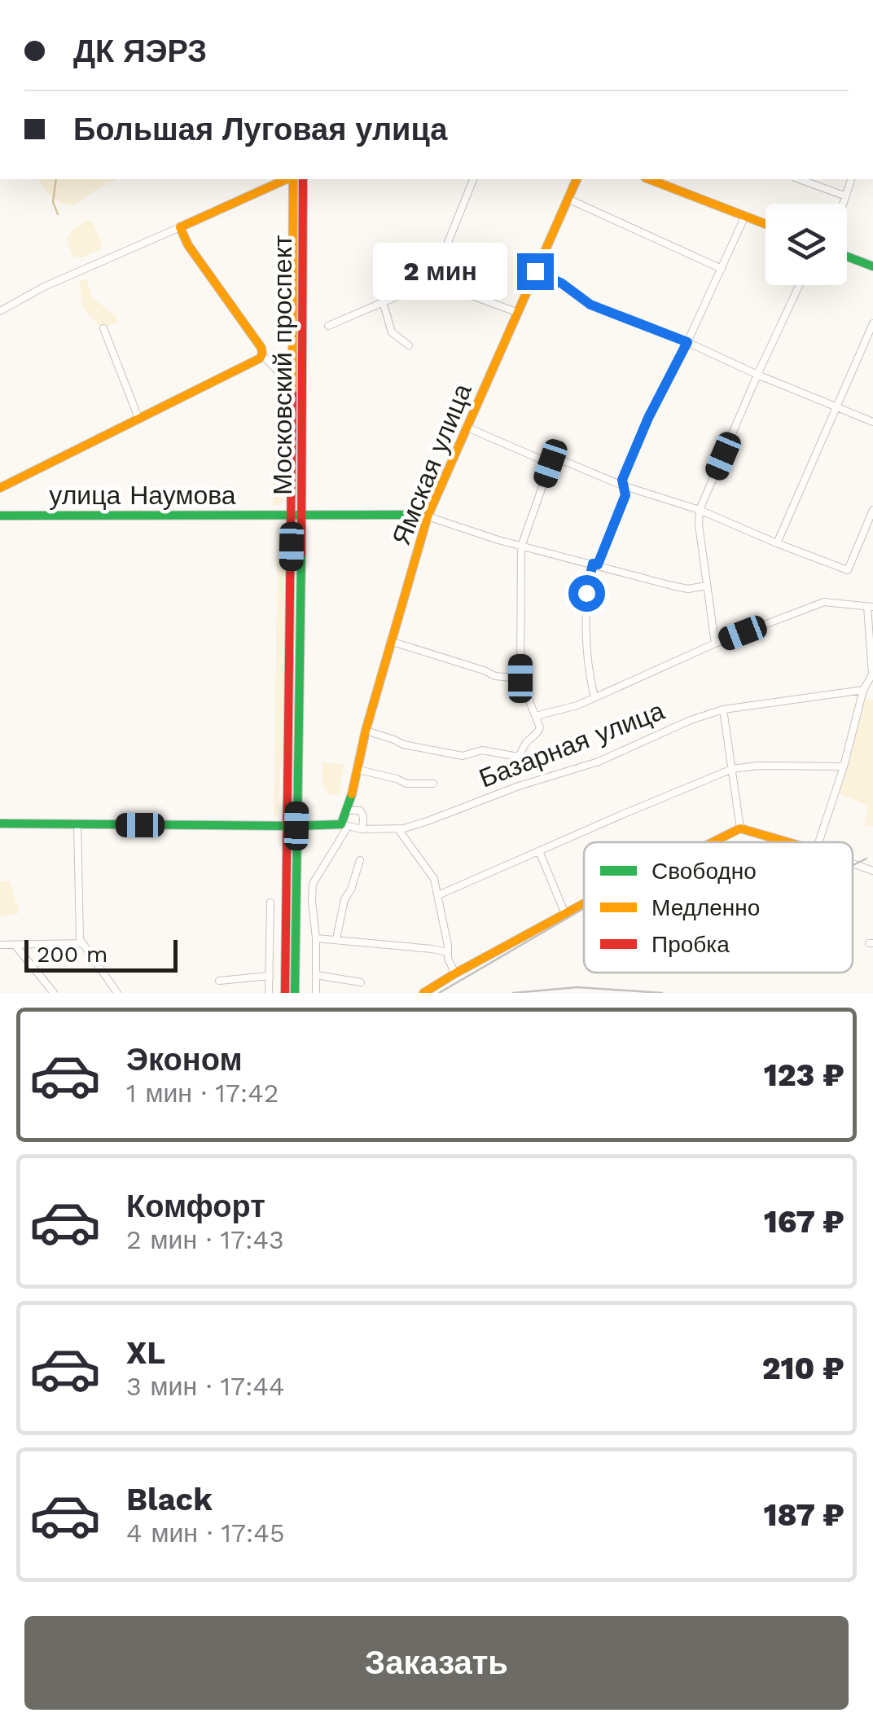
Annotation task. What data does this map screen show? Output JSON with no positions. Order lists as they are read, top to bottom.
{
  "streets": {
    "main road": [
      "Московский проспект",
      "Ямская улица",
      "улица Наумова",
      "Базарная улица"
    ]
  },
  "crossings": [
    ["Московский проспект", "улица Наумова"],
    ["Московский проспект", "Базарная улица"],
    ["Ямская улица", "улица Наумова"],
    ["Ямская улица", "Базарная улица"]
  ],
  "legend": ["Свободно", "Медленно", "Пробка"],
  "scale_bar": "200 m",
  "page": {
    "banner": ["ДК ЯЭРЗ", "Большая Луговая улица"],
    "bubble": "2 мин",
    "scale": "200 m",
    "list": [
      {
        "name": "Эконом",
        "note": "1 мин · 17:42",
        "value": "123 ₽"
      },
      {
        "name": "Комфорт",
        "note": "2 мин · 17:43",
        "value": "167 ₽"
      },
      {
        "name": "XL",
        "note": "3 мин · 17:44",
        "value": "210 ₽"
      },
      {
        "name": "Black",
        "note": "4 мин · 17:45",
        "value": "187 ₽"
      }
    ],
    "buttons": "Заказать"
  }
}
